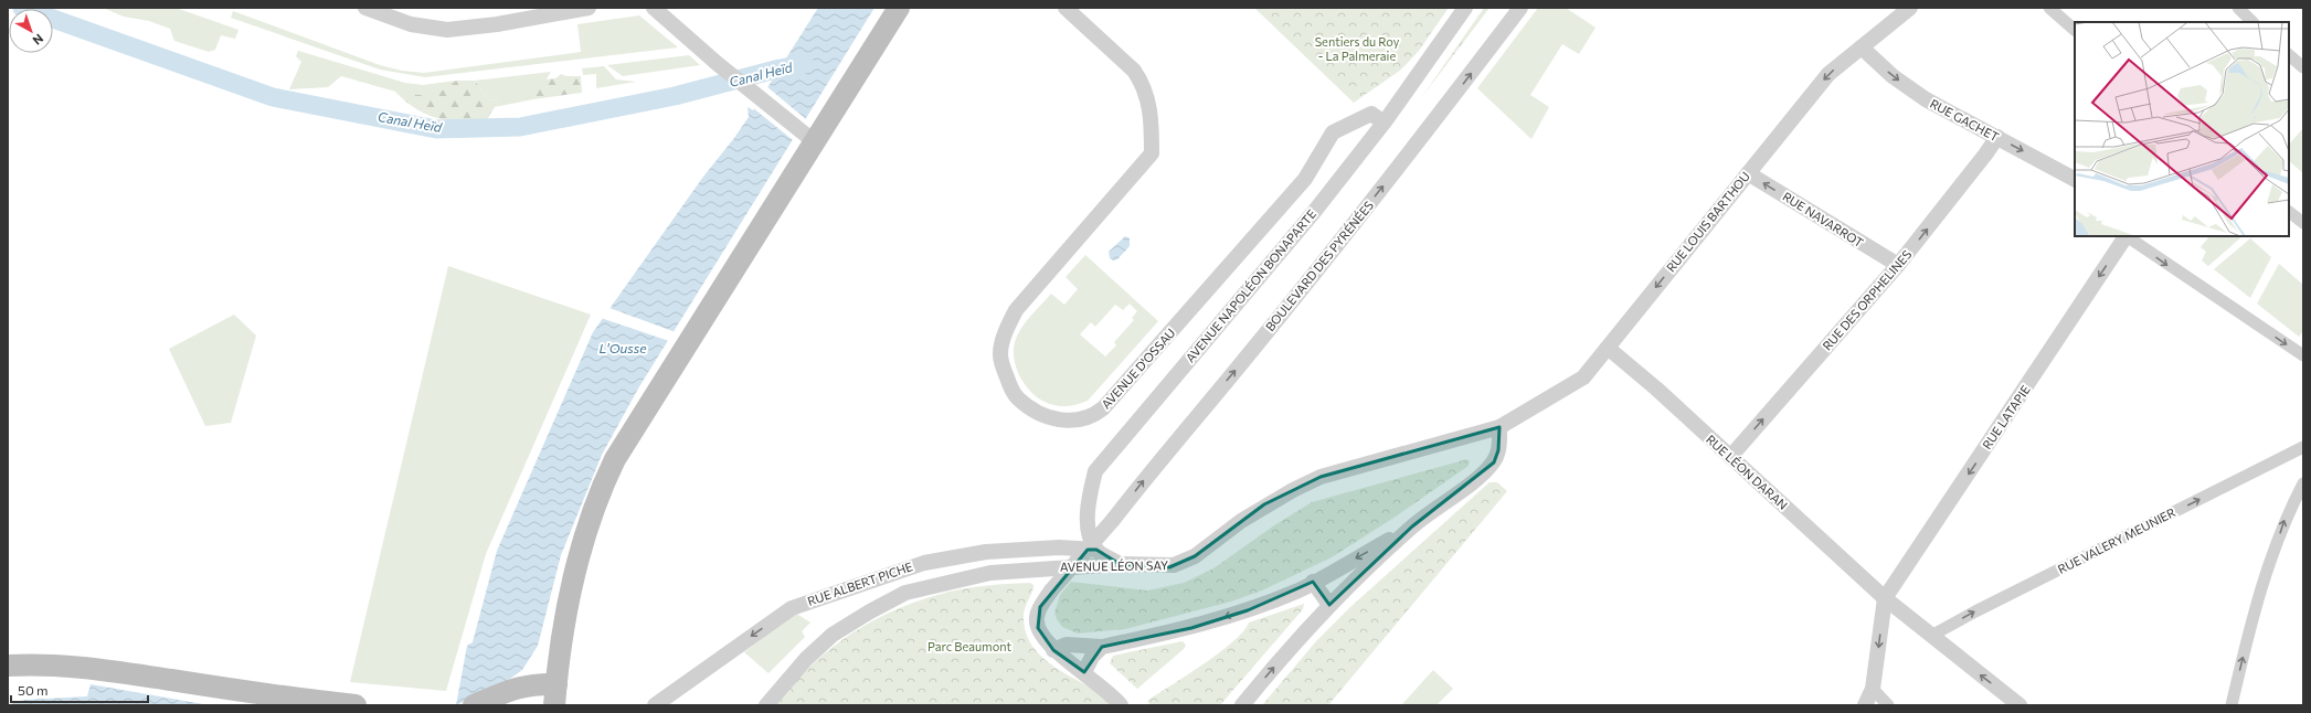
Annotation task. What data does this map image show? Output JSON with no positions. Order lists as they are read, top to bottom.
{
  "streets": {
    "street": [
      "RUE GACHET",
      "RUE NAVARROT",
      "RUE LOUIS BARTHOU",
      "BOULEVARD DES PYRÉNÉES",
      "AVENUE NAPOLÉON BONAPARTE",
      "RUE DES ORPHELINES",
      "AVENUE D'OSSAU",
      "RUE LATAPIE",
      "RUE LÉON DARAN",
      "RUE VALERY MEUNIER",
      "AVENUE LÉON SAY",
      "RUE ALBERT PICHE"
    ]
  },
  "crossings": [
    ["RUE GACHET", "RUE LOUIS BARTHOU"],
    ["RUE GACHET", "RUE DES ORPHELINES"],
    ["RUE NAVARROT", "RUE LOUIS BARTHOU"],
    ["RUE NAVARROT", "RUE DES ORPHELINES"],
    ["RUE LOUIS BARTHOU", "RUE LÉON DARAN"],
    ["RUE LOUIS BARTHOU", "AVENUE LÉON SAY"],
    ["AVENUE NAPOLÉON BONAPARTE", "AVENUE D'OSSAU"],
    ["AVENUE NAPOLÉON BONAPARTE", "RUE ALBERT PICHE"],
    ["RUE DES ORPHELINES", "RUE LÉON DARAN"],
    ["RUE LATAPIE", "RUE LÉON DARAN"],
    ["RUE LÉON DARAN", "RUE VALERY MEUNIER"]
  ],
  "one_way": [
    "RUE GACHET",
    "RUE NAVARROT",
    "RUE LOUIS BARTHOU",
    "BOULEVARD DES PYRÉNÉES",
    "RUE DES ORPHELINES",
    "RUE LATAPIE",
    "RUE VALERY MEUNIER",
    "RUE ALBERT PICHE"
  ],
  "water": ["Canal Heïd", "L'Ousse"],
  "parks": ["Sentiers du Roy - La Palmeraie", "Parc Beaumont"],
  "scale_bar": "50 m",
  "north": "bottom right"
}
